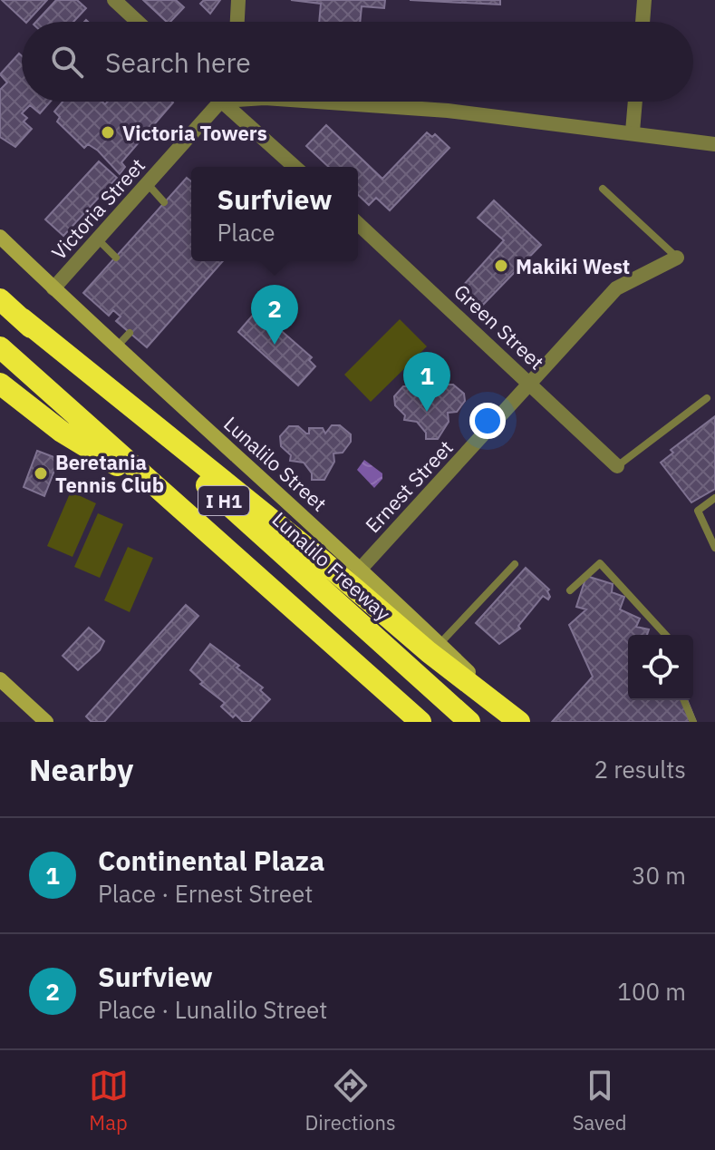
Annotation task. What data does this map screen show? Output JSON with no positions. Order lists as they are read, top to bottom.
{
  "streets": {
    "highway": ["I H1", "Lunalilo Freeway"],
    "main road": ["Lunalilo Street"],
    "street": ["Victoria Street", "Green Street", "Ernest Street"]
  },
  "crossings": [
    ["Victoria Street", "Lunalilo Street"],
    ["Green Street", "Ernest Street"],
    ["Lunalilo Street", "Ernest Street"]
  ],
  "places": ["Victoria Towers", "Makiki West", "Beretania Tennis Club"],
  "page": {
    "search": "Search here",
    "popup": ["Surfview", "Place"],
    "pins": ["2", "1"],
    "heading": ["Nearby", "2 results"],
    "list": [
      {
        "mark": "1",
        "name": "Continental Plaza",
        "note": "Place · Ernest Street",
        "value": "30 m"
      },
      {
        "mark": "2",
        "name": "Surfview",
        "note": "Place · Lunalilo Street",
        "value": "100 m"
      }
    ],
    "nav": ["Map", "Directions", "Saved"]
  }
}
